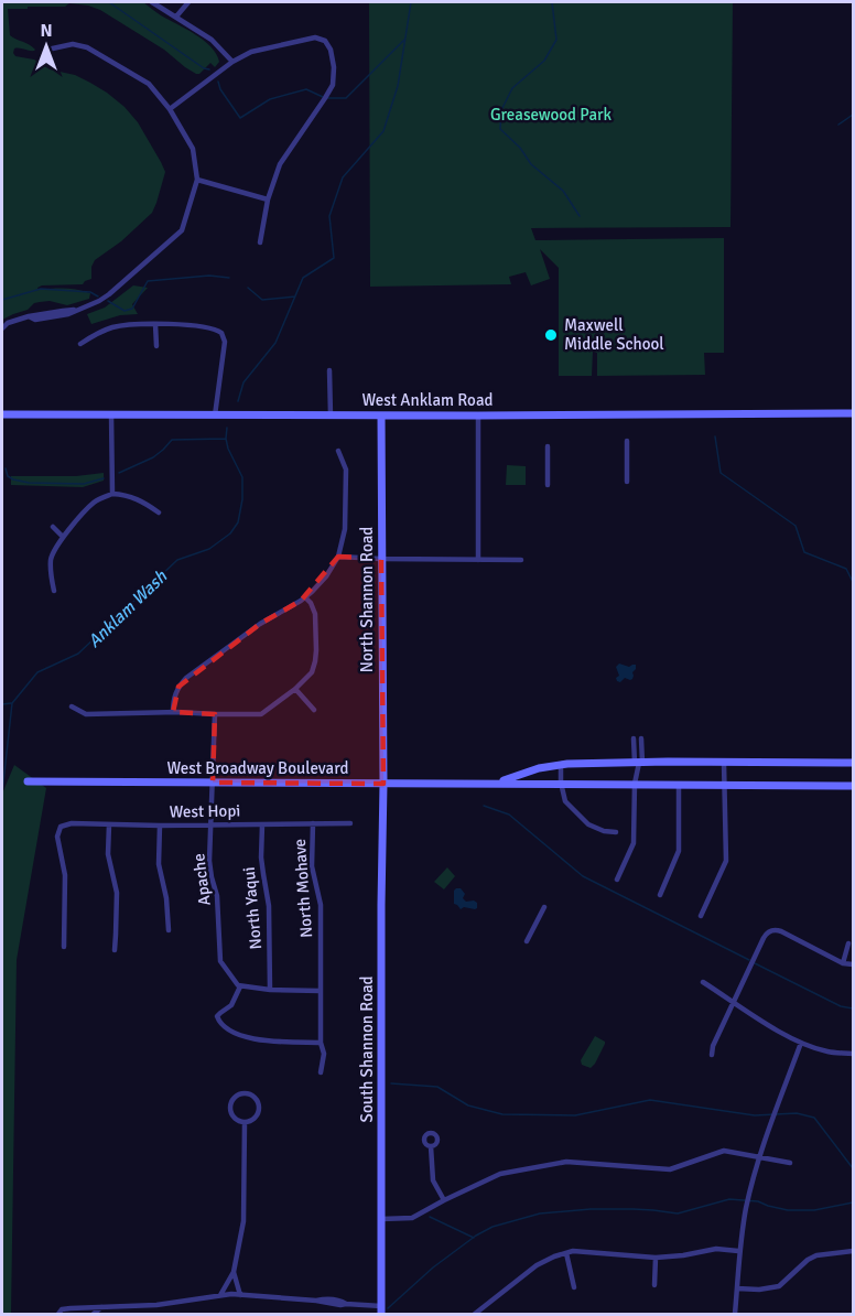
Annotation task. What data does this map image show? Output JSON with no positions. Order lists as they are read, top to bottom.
{
  "streets": {
    "street": [
      "West Anklam Road",
      "North Shannon Road",
      "West Broadway Boulevard",
      "West Hopi",
      "Apache",
      "North Mohave",
      "North Yaqui",
      "South Shannon Road"
    ]
  },
  "crossings": [
    ["West Anklam Road", "North Shannon Road"],
    ["North Shannon Road", "West Broadway Boulevard"],
    ["North Shannon Road", "South Shannon Road"],
    ["West Broadway Boulevard", "Apache"],
    ["West Broadway Boulevard", "South Shannon Road"],
    ["West Hopi", "Apache"],
    ["West Hopi", "North Mohave"],
    ["West Hopi", "North Yaqui"]
  ],
  "water": ["Anklam Wash"],
  "parks": ["Greasewood Park"],
  "places": ["Maxwell Middle School"],
  "north": "top"
}
